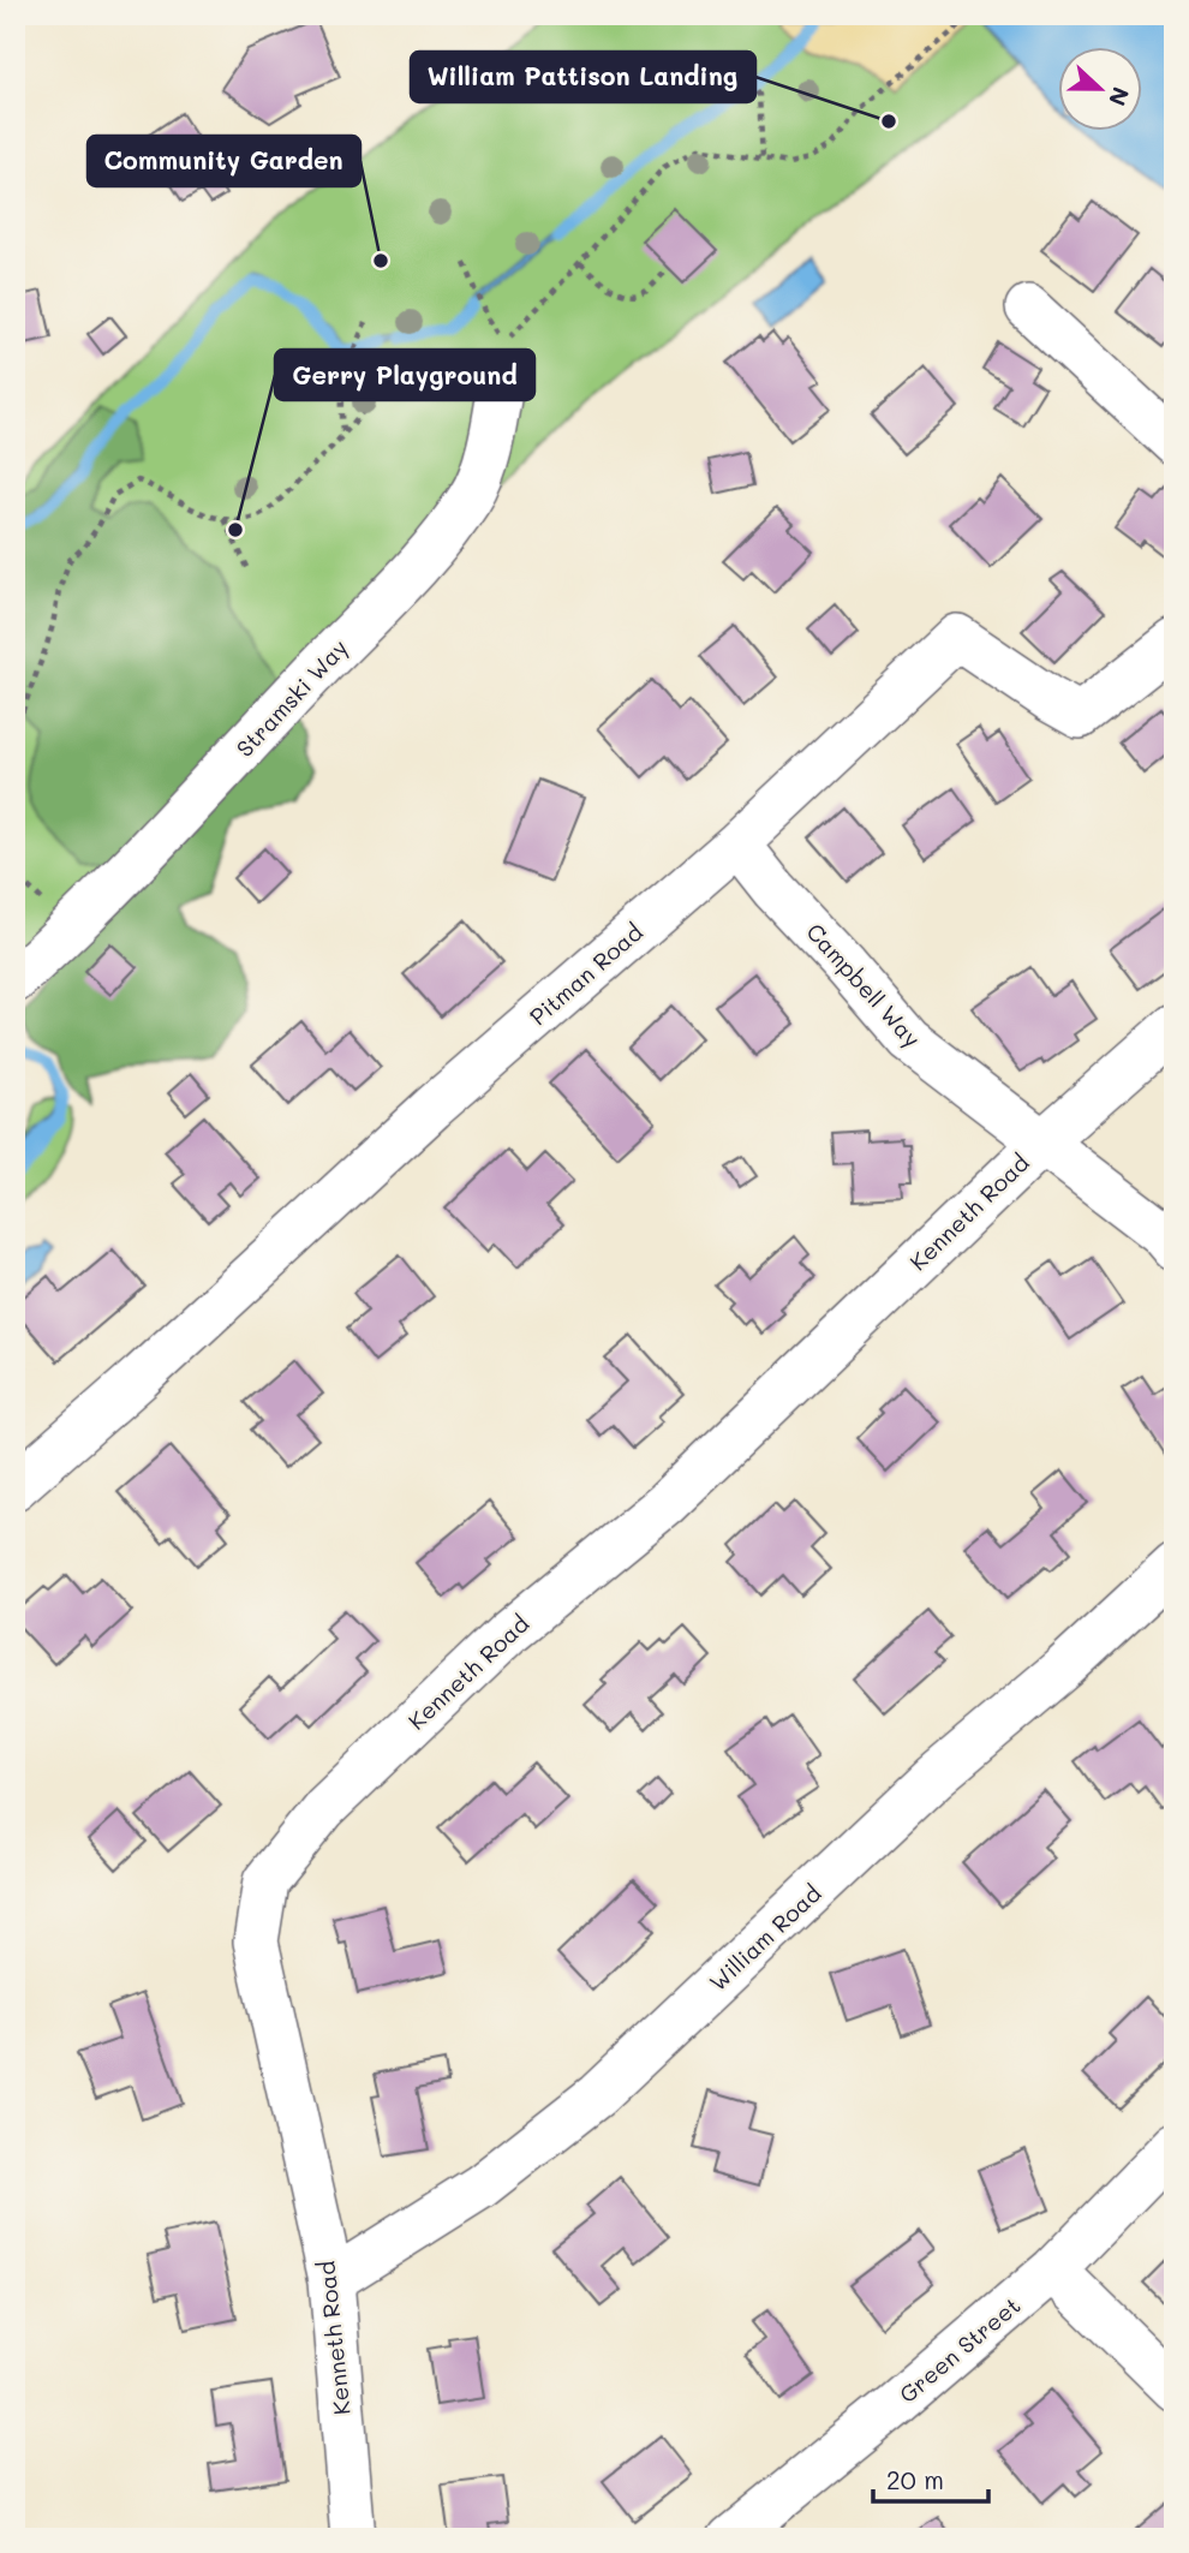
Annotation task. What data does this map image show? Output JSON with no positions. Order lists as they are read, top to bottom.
{
  "streets": {
    "street": [
      "Stramski Way",
      "Pitman Road",
      "Campbell Way",
      "Kenneth Road",
      "William Road",
      "Green Street"
    ]
  },
  "crossings": [
    ["Pitman Road", "Campbell Way"],
    ["Campbell Way", "Kenneth Road"],
    ["Kenneth Road", "William Road"]
  ],
  "places": ["William Pattison Landing", "Community Garden", "Gerry Playground"],
  "scale_bar": "20 m",
  "north": "right"
}
